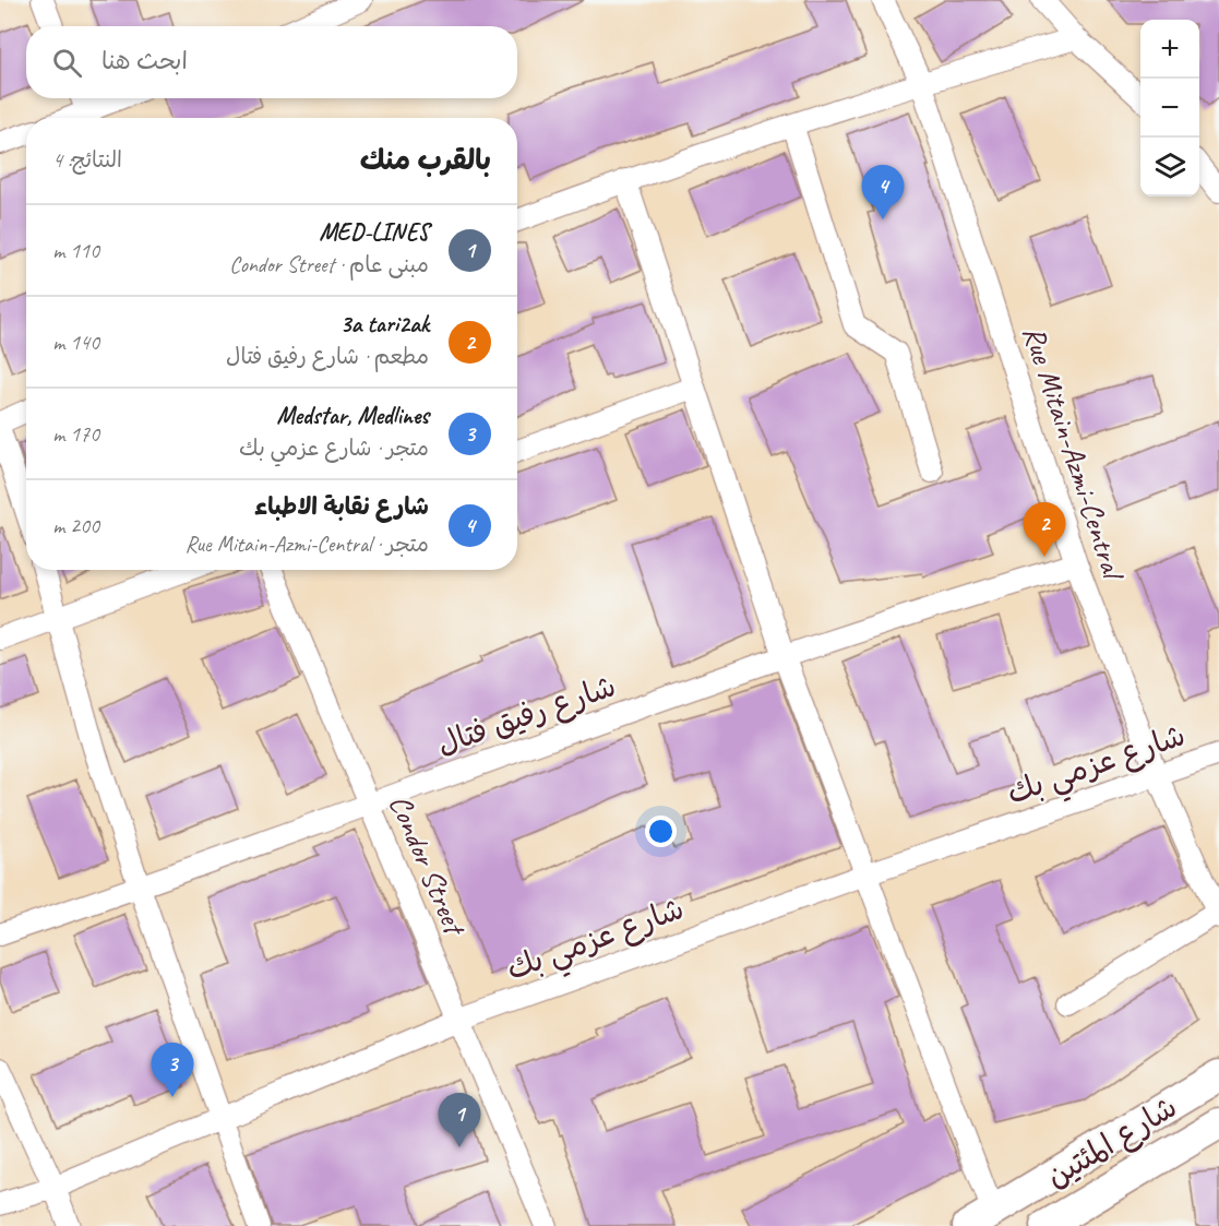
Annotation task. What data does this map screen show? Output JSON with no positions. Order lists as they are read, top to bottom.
{
  "streets": {
    "street": [
      "Rue Mitain-Azmi-Central",
      "شارع رفيق فتال",
      "شارع عزمي بك",
      "Condor Street",
      "شارع المئتين"
    ]
  },
  "crossings": [
    ["Rue Mitain-Azmi-Central", "شارع رفيق فتال"],
    ["Rue Mitain-Azmi-Central", "شارع عزمي بك"],
    ["شارع رفيق فتال", "Condor Street"],
    ["شارع عزمي بك", "Condor Street"]
  ],
  "page": {
    "map_buttons": ["+", "−"],
    "search": "ابحث هنا",
    "heading": ["بالقرب منك", "النتائج: 4"],
    "pins": [
      "4",
      "2",
      "3",
      "1"
    ],
    "list": [
      {
        "mark": "1",
        "name": "MED-LINES",
        "note": "مبنى عام · Condor Street",
        "value": "110 m"
      },
      {
        "mark": "2",
        "name": "3a tari2ak",
        "note": "مطعم · شارع رفيق فتال",
        "value": "140 m"
      },
      {
        "mark": "3",
        "name": "Medstar, Medlines",
        "note": "متجر · شارع عزمي بك",
        "value": "170 m"
      },
      {
        "mark": "4",
        "name": "شارع نقابة الاطباء",
        "note": "متجر · Rue Mitain-Azmi-Central",
        "value": "200 m"
      }
    ]
  }
}
